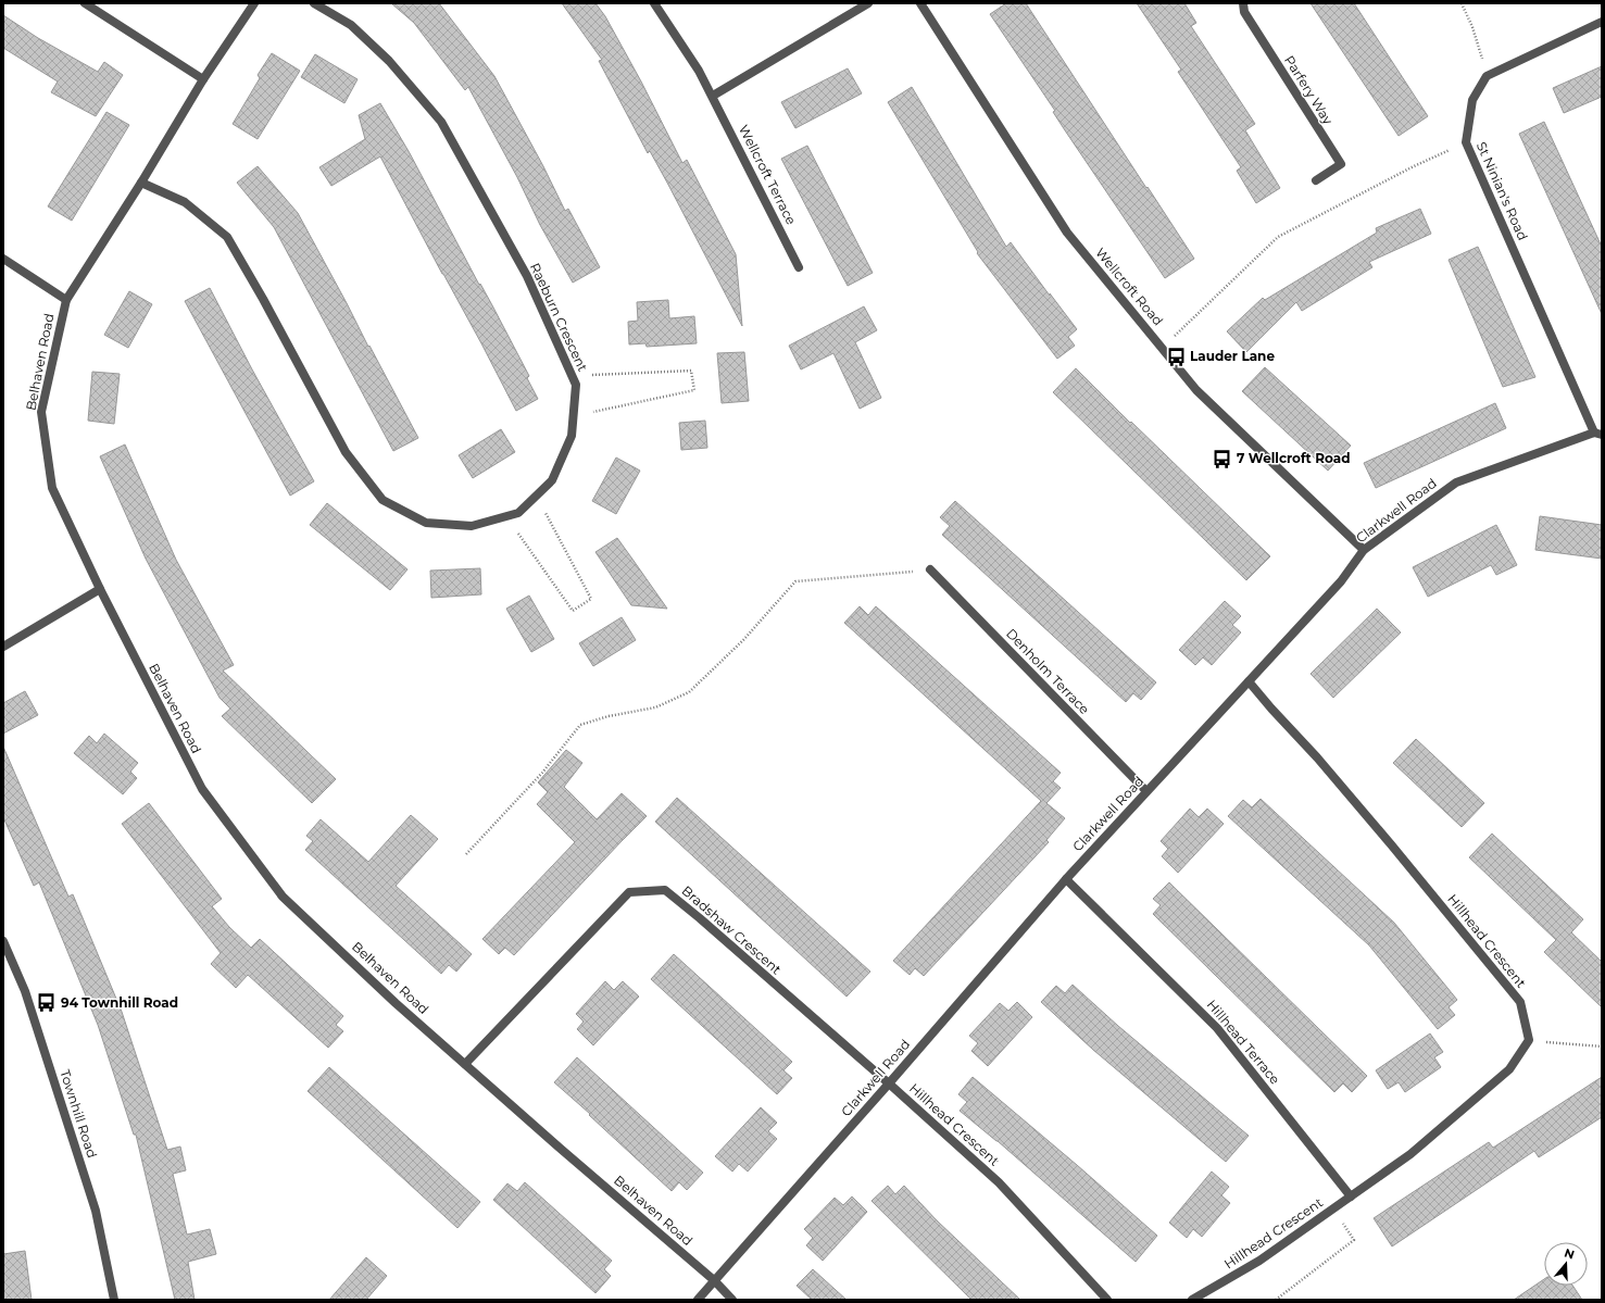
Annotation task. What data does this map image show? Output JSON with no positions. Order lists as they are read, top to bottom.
{
  "streets": {
    "street": [
      "Parfery Way",
      "Wellcroft Terrace",
      "St Ninian's Road",
      "Wellcroft Road",
      "Raeburn Crescent",
      "Belhaven Road",
      "Clarkwell Road",
      "Denholm Terrace",
      "Bradshaw Crescent",
      "Hillhead Crescent",
      "Hillhead Terrace",
      "Townhill Road"
    ]
  },
  "crossings": [
    ["St Ninian's Road", "Clarkwell Road"],
    ["Wellcroft Road", "Clarkwell Road"],
    ["Raeburn Crescent", "Belhaven Road"],
    ["Belhaven Road", "Clarkwell Road"],
    ["Belhaven Road", "Bradshaw Crescent"],
    ["Clarkwell Road", "Denholm Terrace"],
    ["Clarkwell Road", "Bradshaw Crescent"],
    ["Clarkwell Road", "Hillhead Crescent"],
    ["Clarkwell Road", "Hillhead Terrace"],
    ["Bradshaw Crescent", "Hillhead Crescent"],
    ["Hillhead Crescent", "Hillhead Terrace"]
  ],
  "places": {
    "bus stop": ["Lauder Lane", "7 Wellcroft Road", "94 Townhill Road"]
  },
  "north": "top"
}
